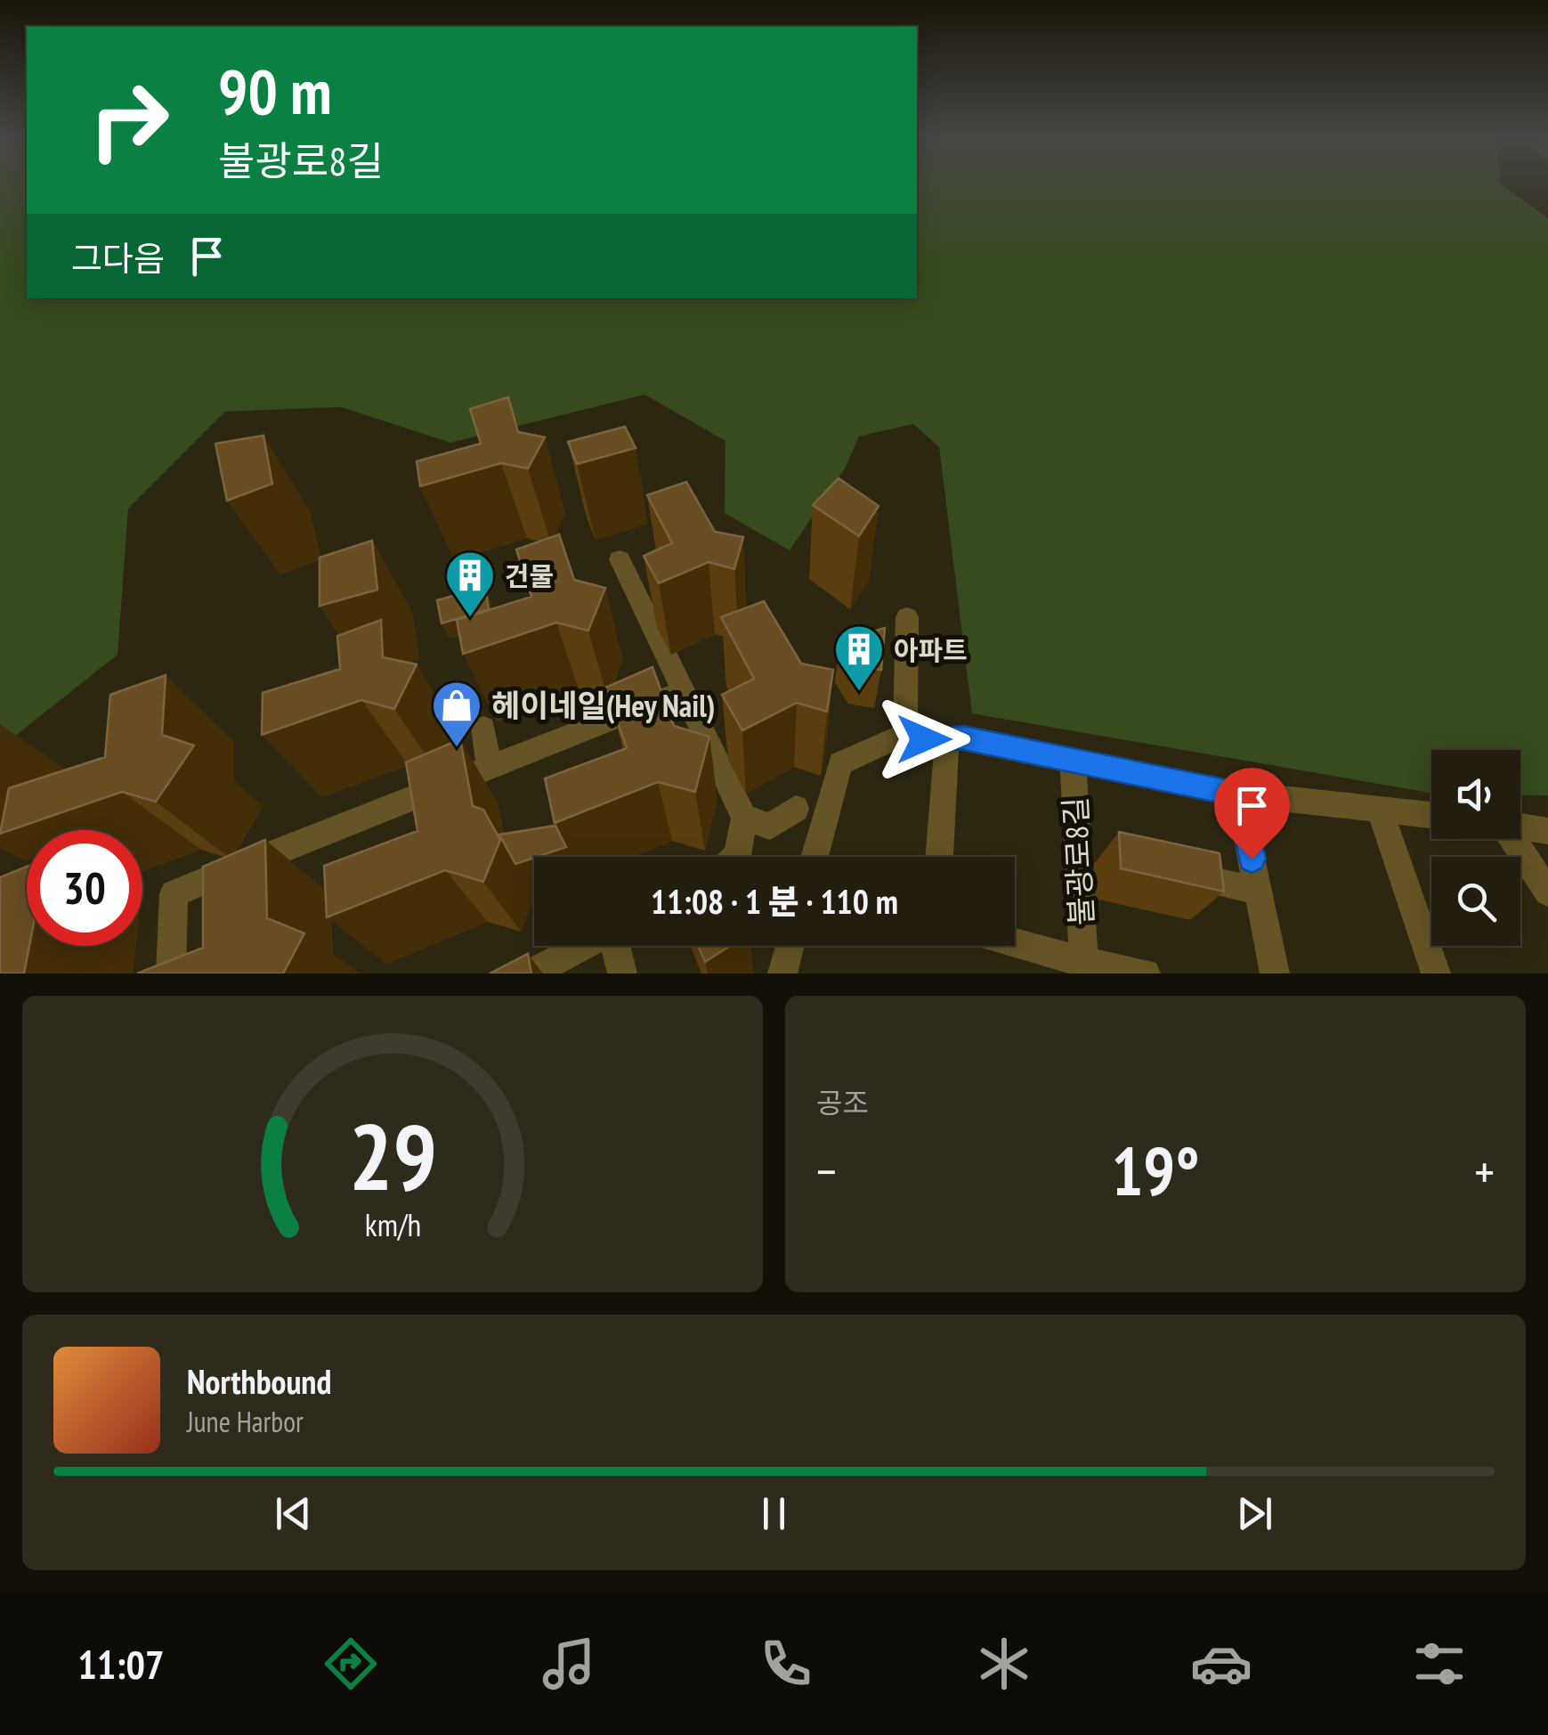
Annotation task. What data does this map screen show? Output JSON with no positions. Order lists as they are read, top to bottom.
{
  "streets": {
    "street": ["불광로8길"]
  },
  "places": {
    "building": ["건물", "아파트"],
    "shop": ["헤이네일(Hey Nail)"]
  },
  "page": {
    "turn": ["90 m", "불광로8길"],
    "then": "그다음",
    "limit": "30",
    "trip": "11:08 · 1 분 · 110 m",
    "tile": "공조",
    "heat": ["−", "19°", "+"],
    "song": ["Northbound", "June Harbor"],
    "tabs": "11:07",
    "gauge": ["29", "km/h"]
  }
}
